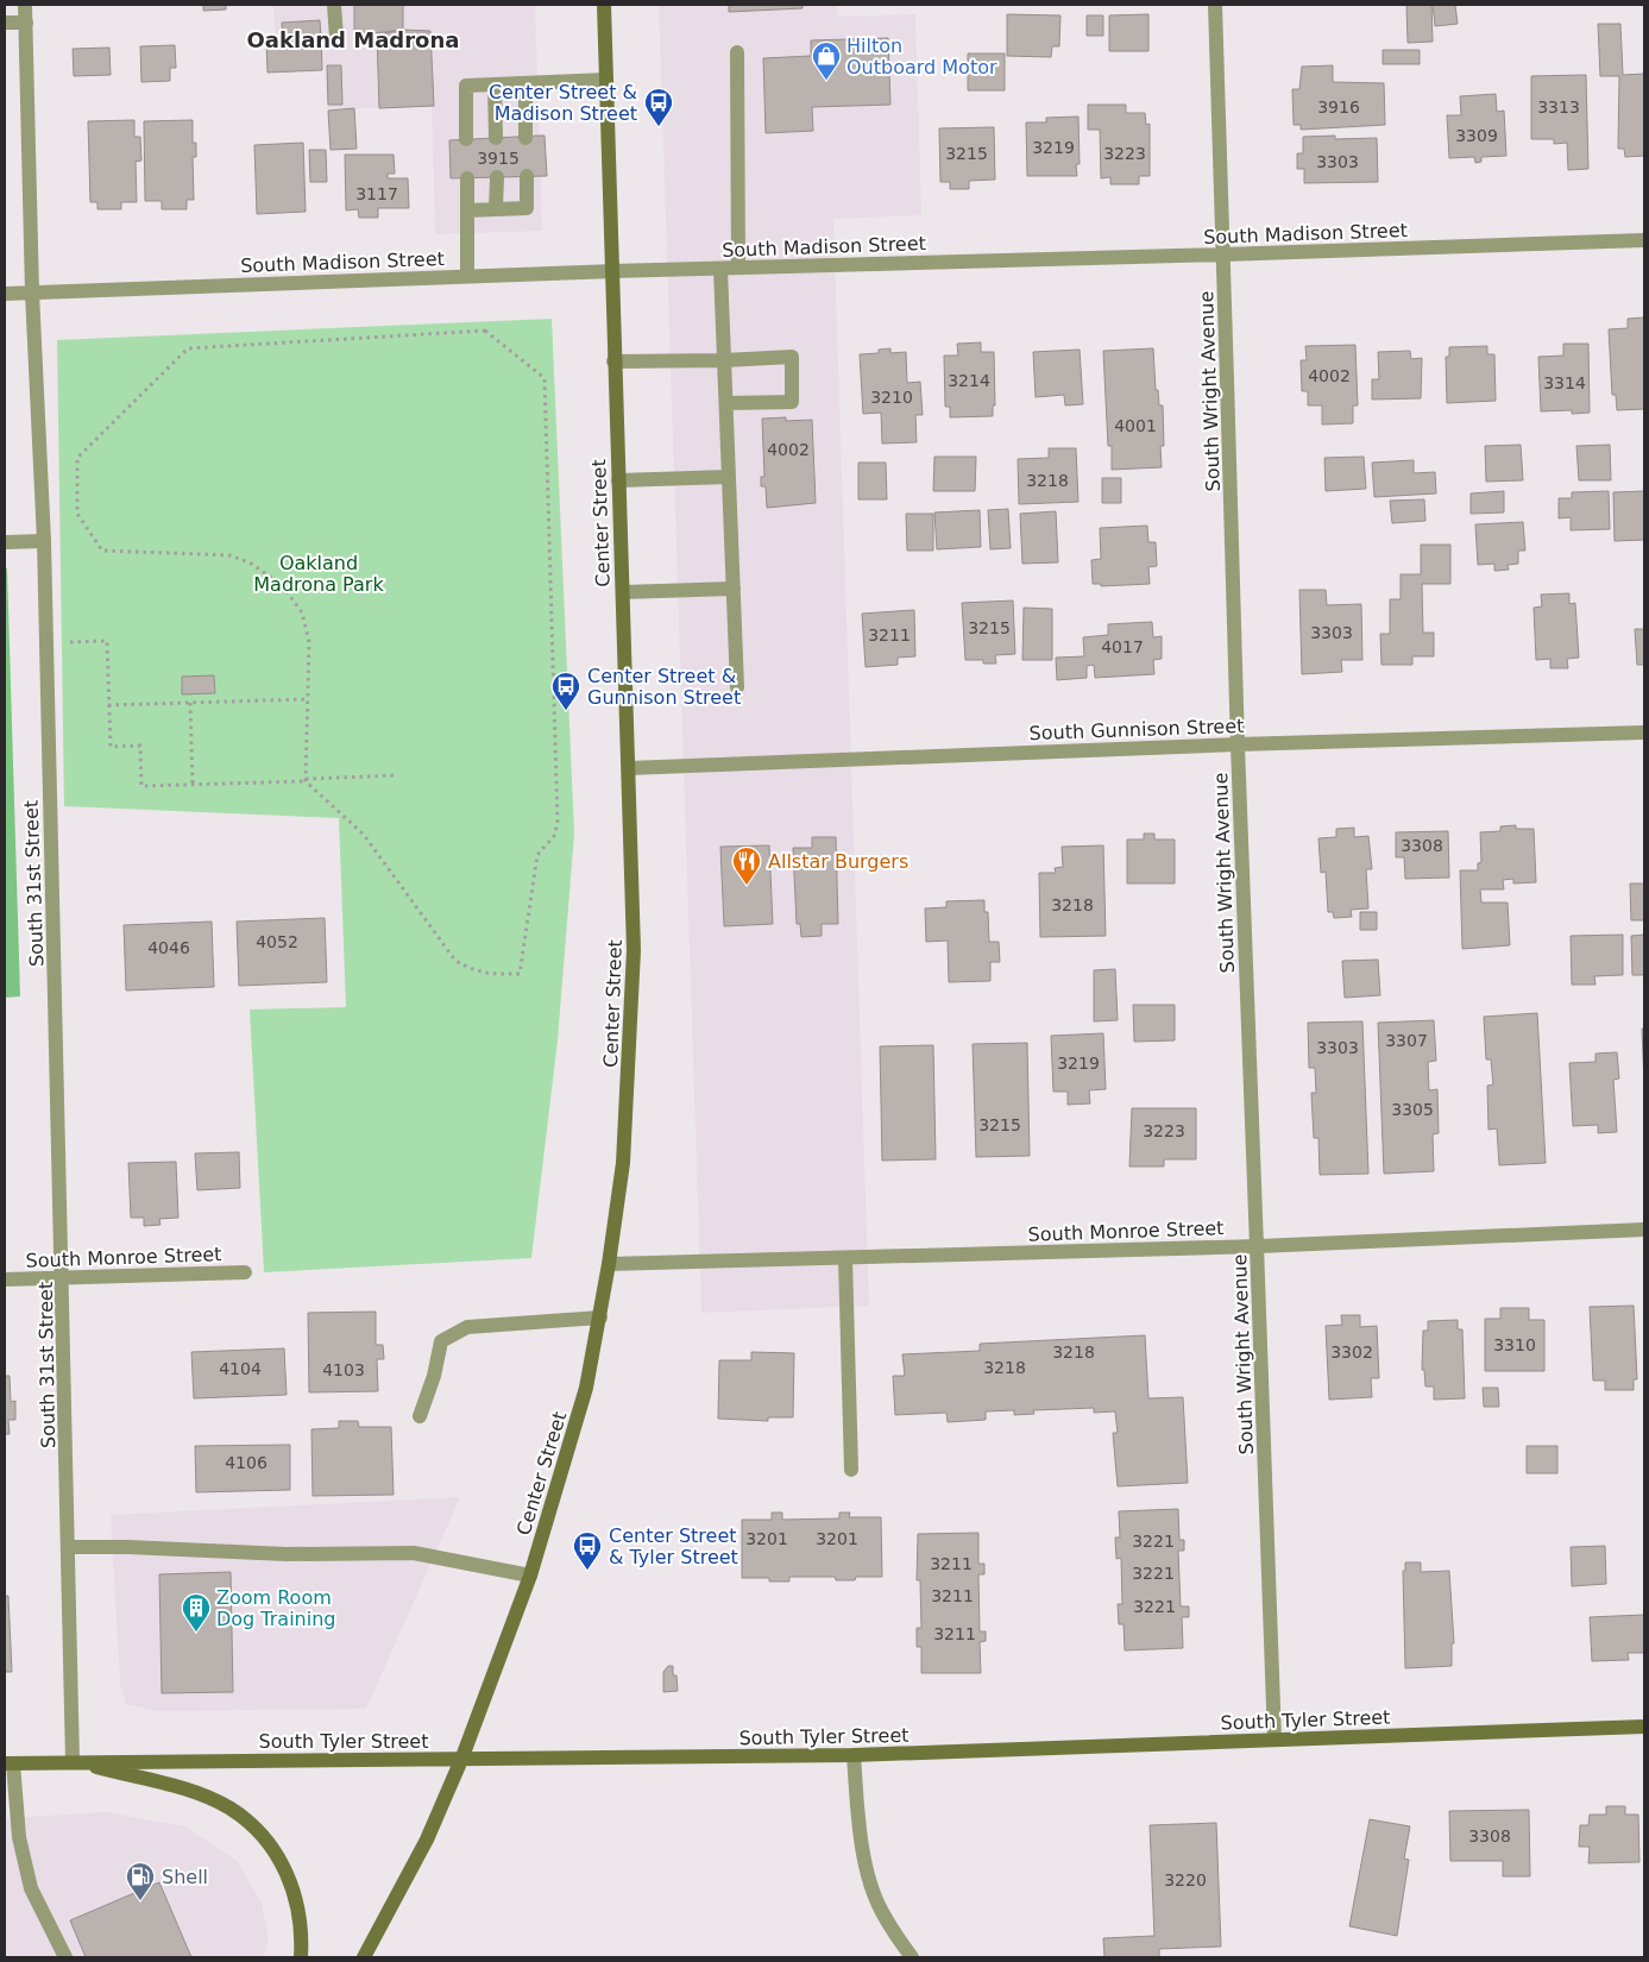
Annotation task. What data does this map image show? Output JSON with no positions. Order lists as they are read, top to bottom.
{
  "streets": {
    "main road": ["Center Street", "South Tyler Street"],
    "street": [
      "South Madison Street",
      "South Wright Avenue",
      "South Gunnison Street",
      "South 31st Street",
      "South Monroe Street"
    ]
  },
  "crossings": [
    ["South Madison Street", "South Wright Avenue"],
    ["South Madison Street", "Center Street"],
    ["South Madison Street", "South 31st Street"],
    ["South Wright Avenue", "South Gunnison Street"],
    ["South Wright Avenue", "South Monroe Street"],
    ["South Wright Avenue", "South Tyler Street"],
    ["Center Street", "South Gunnison Street"],
    ["Center Street", "South Monroe Street"],
    ["Center Street", "South Tyler Street"],
    ["South 31st Street", "South Monroe Street"],
    ["South 31st Street", "South Tyler Street"]
  ],
  "districts": ["Oakland Madrona"],
  "parks": ["Oakland Madrona Park"],
  "places": {
    "shop": ["Hilton Outboard Motor"],
    "bus stop": ["Center Street & Madison Street", "Center Street & Gunnison Street", "Center Street & Tyler Street"],
    "restaurant": ["Allstar Burgers"],
    "building": ["Zoom Room Dog Training"],
    "fuel station": ["Shell"]
  },
  "house_numbers": [
    "3916",
    "3313",
    "3309",
    "3219",
    "3215",
    "3223",
    "3915",
    "3303",
    "3117",
    "4002",
    "3214",
    "3314",
    "3210",
    "4001",
    "4002",
    "3218",
    "3215",
    "3303",
    "3211",
    "4017",
    "3308",
    "3218",
    "4052",
    "4046",
    "3307",
    "3303",
    "3219",
    "3305",
    "3215",
    "3223",
    "3310",
    "3218",
    "3302",
    "3218",
    "4104",
    "4103",
    "4106",
    "3201",
    "3201",
    "3221",
    "3211",
    "3221",
    "3211",
    "3221",
    "3211",
    "3308",
    "3220"
  ]
}
